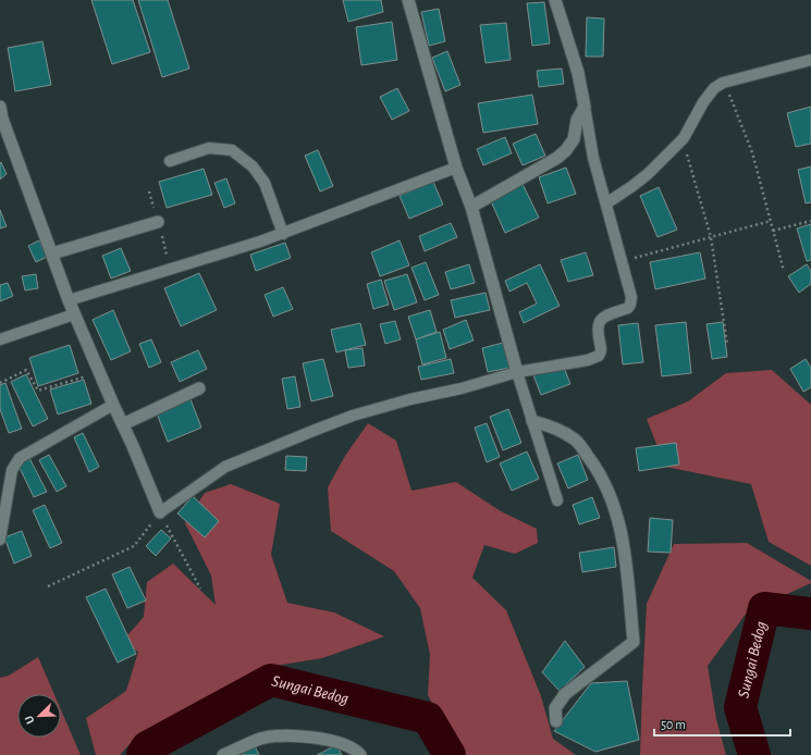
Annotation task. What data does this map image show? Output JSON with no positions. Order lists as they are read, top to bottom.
{
  "water": ["Sungai Bedog"],
  "scale_bar": "50 m",
  "north": "bottom left"
}
